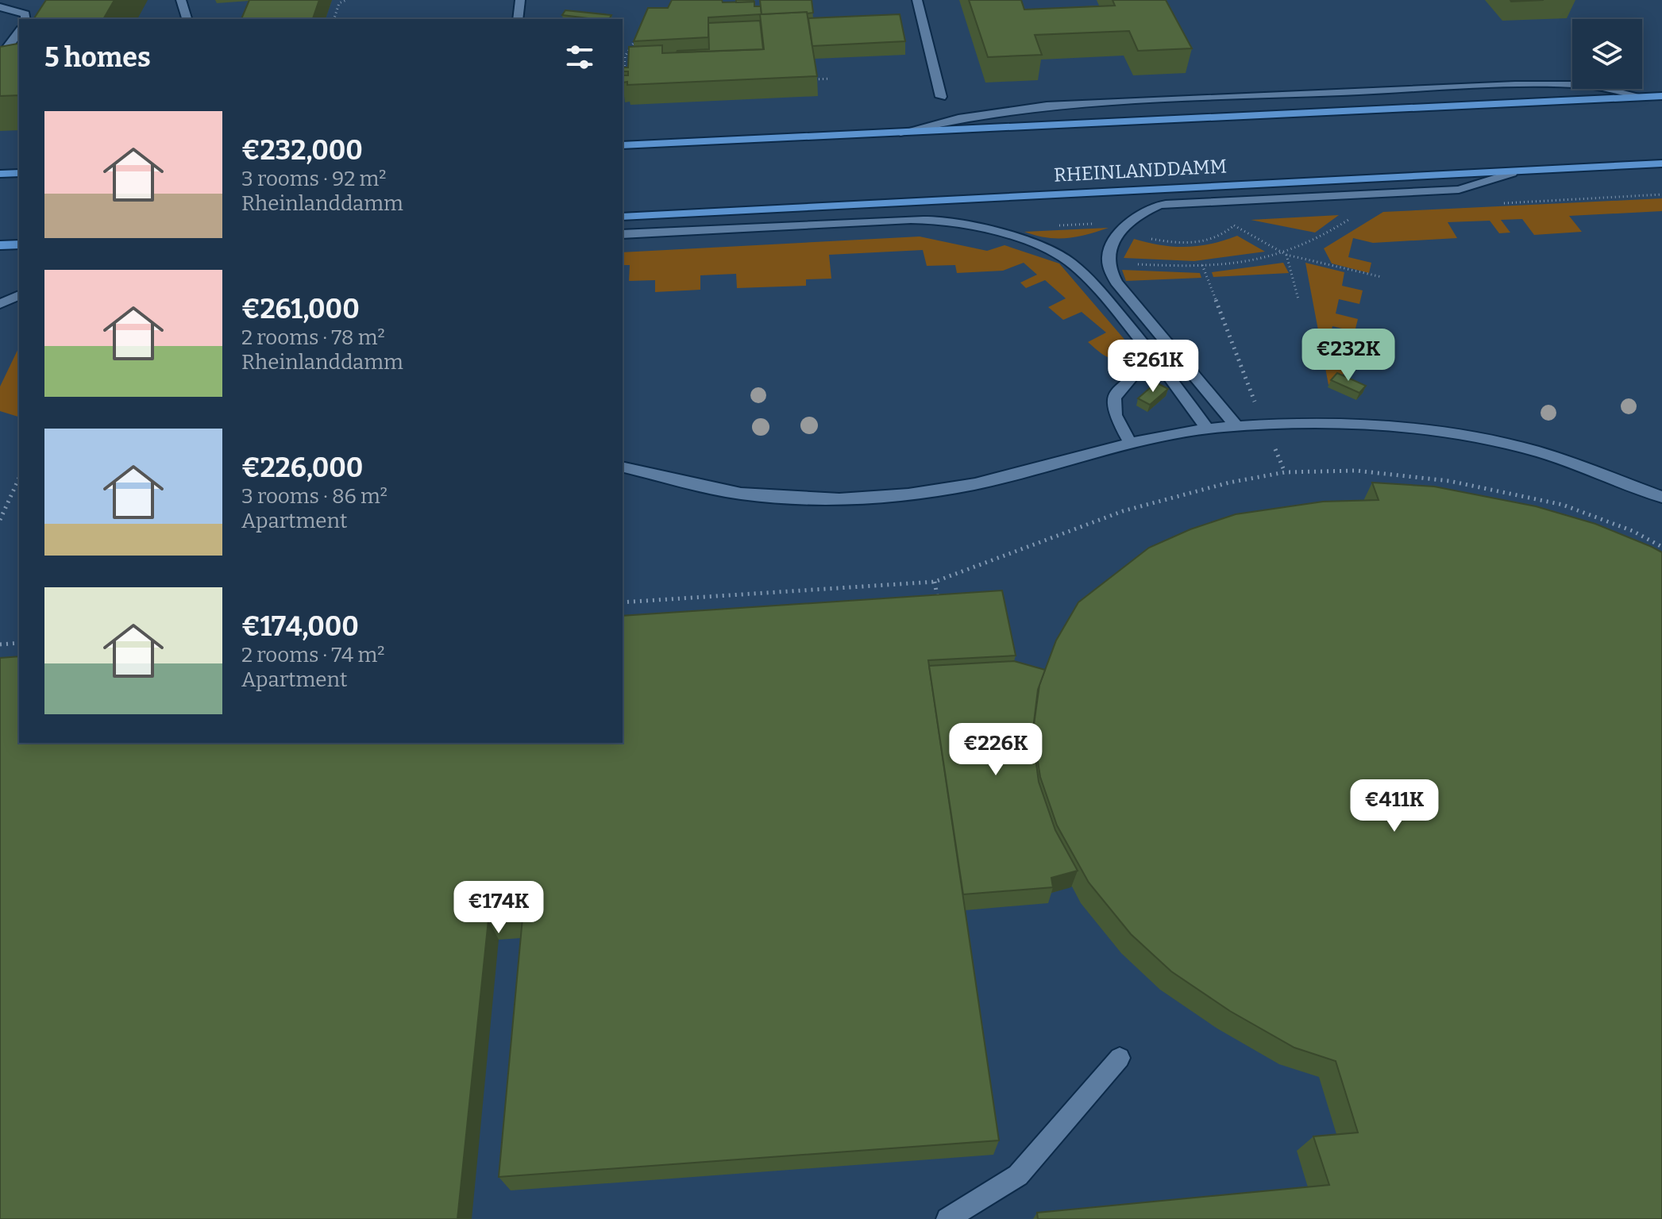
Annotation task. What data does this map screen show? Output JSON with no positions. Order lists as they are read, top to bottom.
{
  "streets": {
    "main road": ["RHEINLANDDAMM"]
  },
  "page": {
    "heading": "5 homes",
    "list": [
      {
        "name": "€232,000",
        "note": "3 rooms · 92 m² · Rheinlanddamm"
      },
      {
        "name": "€261,000",
        "note": "2 rooms · 78 m² · Rheinlanddamm"
      },
      {
        "name": "€226,000",
        "note": "3 rooms · 86 m² · Apartment"
      },
      {
        "name": "€174,000",
        "note": "2 rooms · 74 m² · Apartment"
      }
    ],
    "price": [
      "€232K",
      "€261K",
      "€226K",
      "€411K",
      "€174K"
    ]
  }
}
